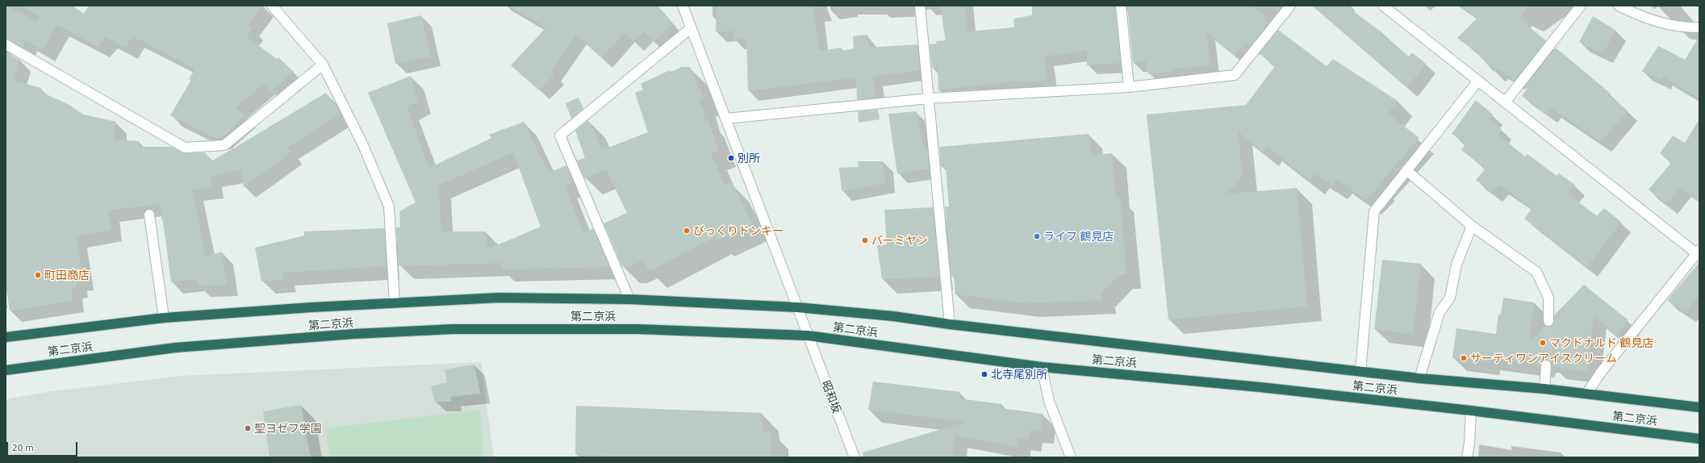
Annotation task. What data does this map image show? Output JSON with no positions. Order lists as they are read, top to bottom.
{
  "streets": {
    "highway": ["第二京浜"],
    "street": ["昭和坂"]
  },
  "crossings": [
    ["第二京浜", "昭和坂"]
  ],
  "places": [
    "別所",
    "びっくりドンキー",
    "ライフ 鶴見店",
    "バーミヤン",
    "町田商店",
    "マクドナルド 鶴見店",
    "サーティワンアイスクリーム",
    "北寺尾別所",
    "聖ヨゼフ学園"
  ],
  "scale_bar": "20 m"
}
